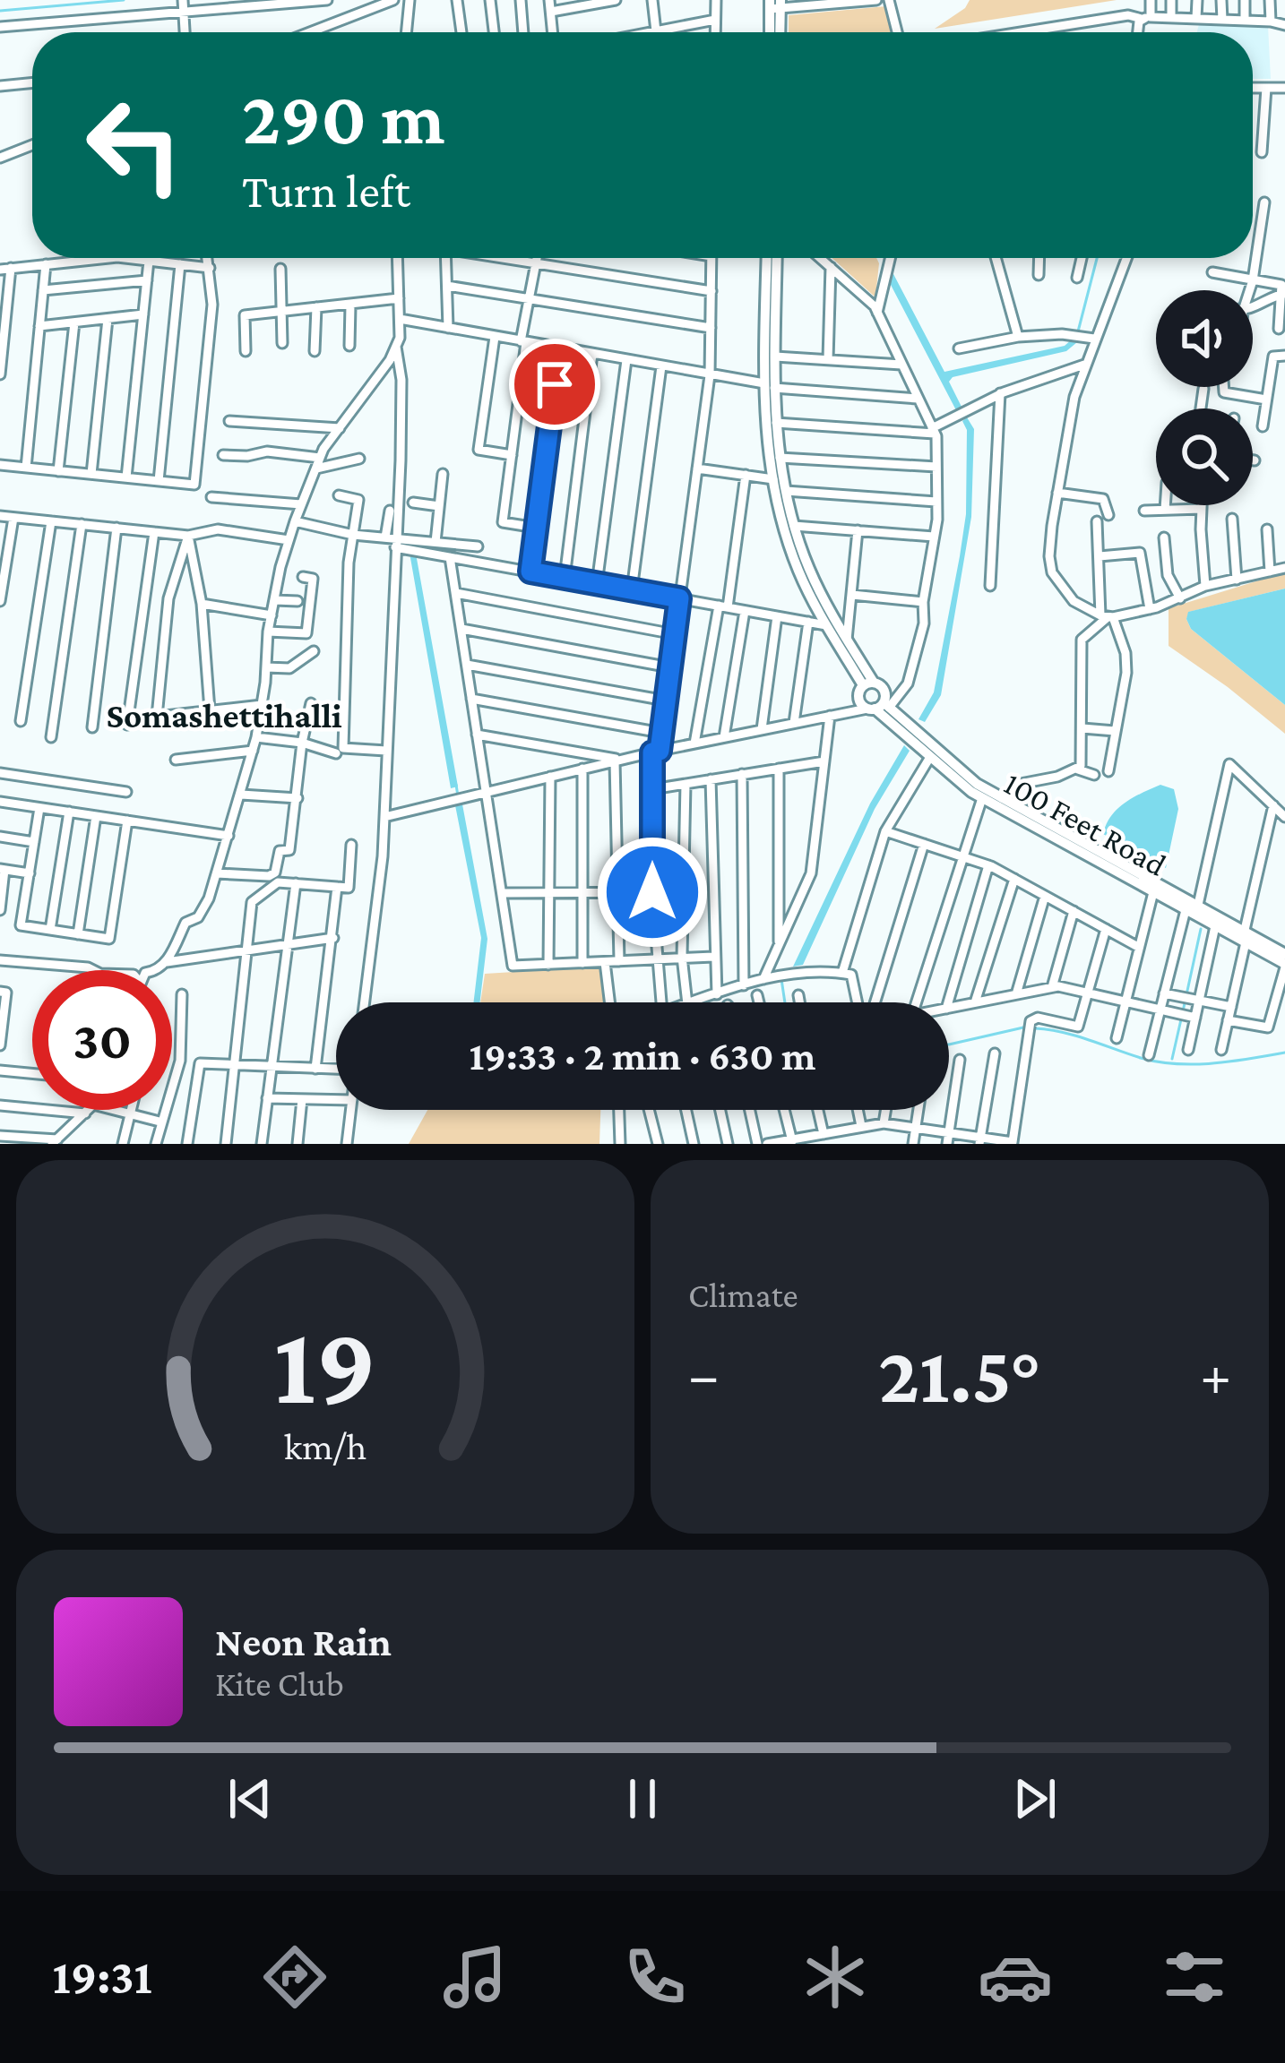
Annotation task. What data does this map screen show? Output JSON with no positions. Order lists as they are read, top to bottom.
{
  "streets": {
    "main road": ["100 Feet Road"]
  },
  "districts": ["Somashettihalli"],
  "page": {
    "turn": ["290 m", "Turn left"],
    "limit": "30",
    "trip": "19:33 · 2 min · 630 m",
    "tile": "Climate",
    "heat": ["−", "21.5°", "+"],
    "song": ["Neon Rain", "Kite Club"],
    "tabs": "19:31",
    "gauge": ["19", "km/h"]
  }
}
